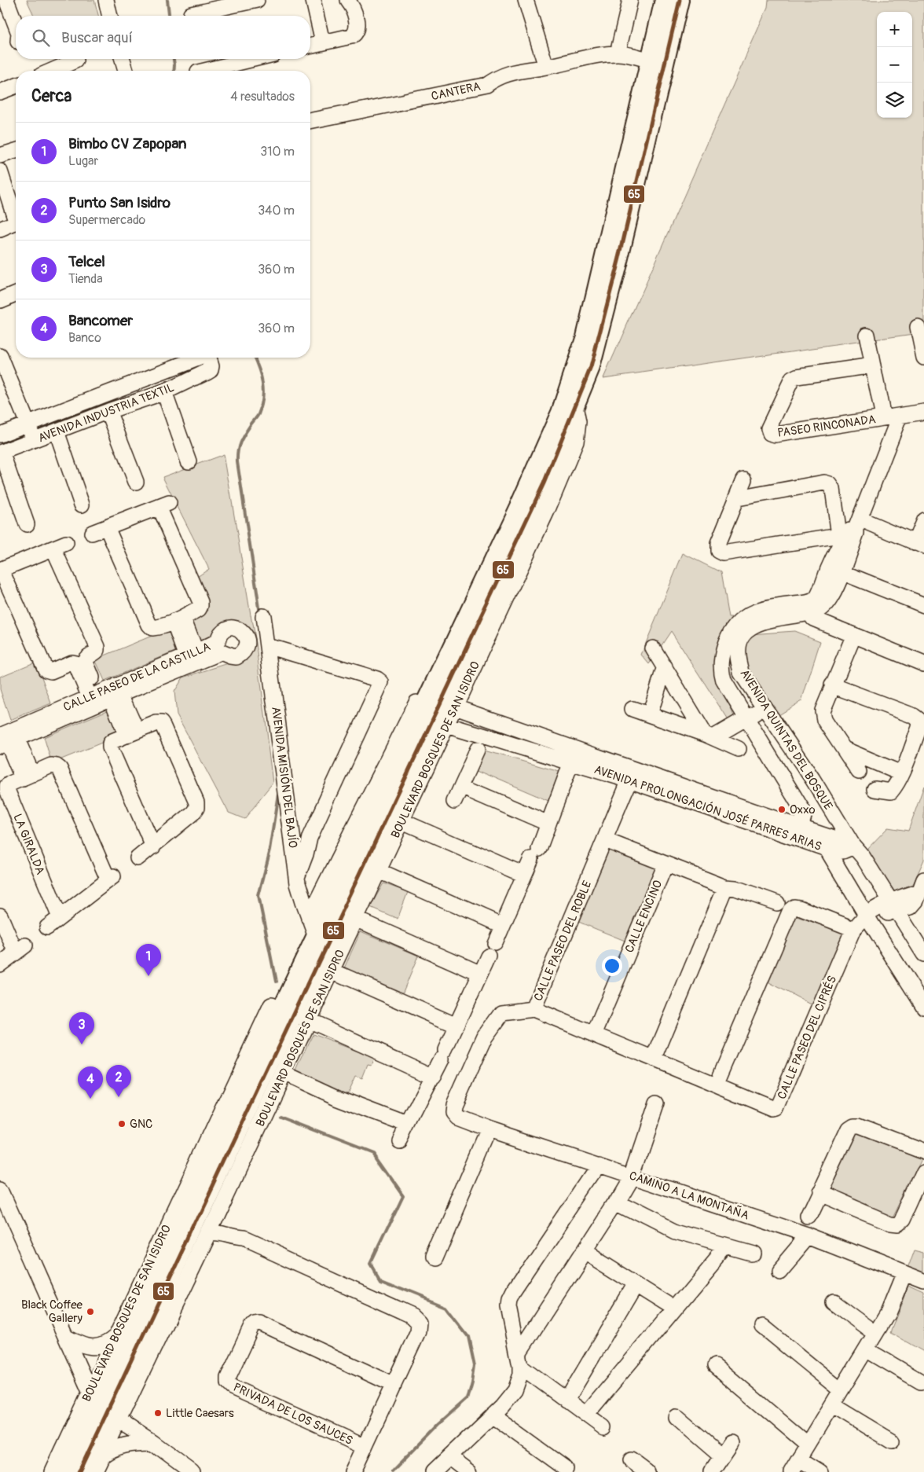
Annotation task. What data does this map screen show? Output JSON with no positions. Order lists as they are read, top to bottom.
{
  "streets": {
    "main road": ["BOULEVARD BOSQUES DE SAN ISIDRO"],
    "street": [
      "CANTERA",
      "AVENIDA INDUSTRIA TEXTIL",
      "PASEO RINCONADA",
      "CALLE PASEO DE LA CASTILLA",
      "AVENIDA QUINTAS DEL BOSQUE",
      "AVENIDA MISIÓN DEL BAJÍO",
      "AVENIDA PROLONGACIÓN JOSÉ PARRES ARIAS",
      "LA GIRALDA",
      "CALLE ENCINO",
      "CALLE PASEO DEL ROBLE",
      "CALLE PASEO DEL CIPRÉS",
      "CAMINO A LA MONTAÑA",
      "PRIVADA DE LOS SAUCES"
    ]
  },
  "crossings": [
    ["CANTERA", "BOULEVARD BOSQUES DE SAN ISIDRO"],
    ["AVENIDA QUINTAS DEL BOSQUE", "AVENIDA PROLONGACIÓN JOSÉ PARRES ARIAS"],
    ["BOULEVARD BOSQUES DE SAN ISIDRO", "AVENIDA MISIÓN DEL BAJÍO"],
    ["BOULEVARD BOSQUES DE SAN ISIDRO", "AVENIDA PROLONGACIÓN JOSÉ PARRES ARIAS"],
    ["AVENIDA PROLONGACIÓN JOSÉ PARRES ARIAS", "CALLE PASEO DEL ROBLE"],
    ["AVENIDA PROLONGACIÓN JOSÉ PARRES ARIAS", "CALLE PASEO DEL CIPRÉS"],
    ["CALLE ENCINO", "CALLE PASEO DEL ROBLE"],
    ["CALLE PASEO DEL ROBLE", "CALLE PASEO DEL CIPRÉS"],
    ["CALLE PASEO DEL ROBLE", "CAMINO A LA MONTAÑA"]
  ],
  "places": [
    "Oxxo",
    "GNC",
    "Black Coffee Gallery",
    "Little Caesars"
  ],
  "lines": ["transit line 65"],
  "page": {
    "map_buttons": ["+", "−"],
    "search": "Buscar aquí",
    "heading": ["Cerca", "4 resultados"],
    "list": [
      {
        "mark": "1",
        "name": "Bimbo CV Zapopan",
        "note": "Lugar",
        "value": "310 m"
      },
      {
        "mark": "2",
        "name": "Punto San Isidro",
        "note": "Supermercado",
        "value": "340 m"
      },
      {
        "mark": "3",
        "name": "Telcel",
        "note": "Tienda",
        "value": "360 m"
      },
      {
        "mark": "4",
        "name": "Bancomer",
        "note": "Banco",
        "value": "360 m"
      }
    ],
    "pins": [
      "1",
      "3",
      "2",
      "4"
    ]
  }
}
